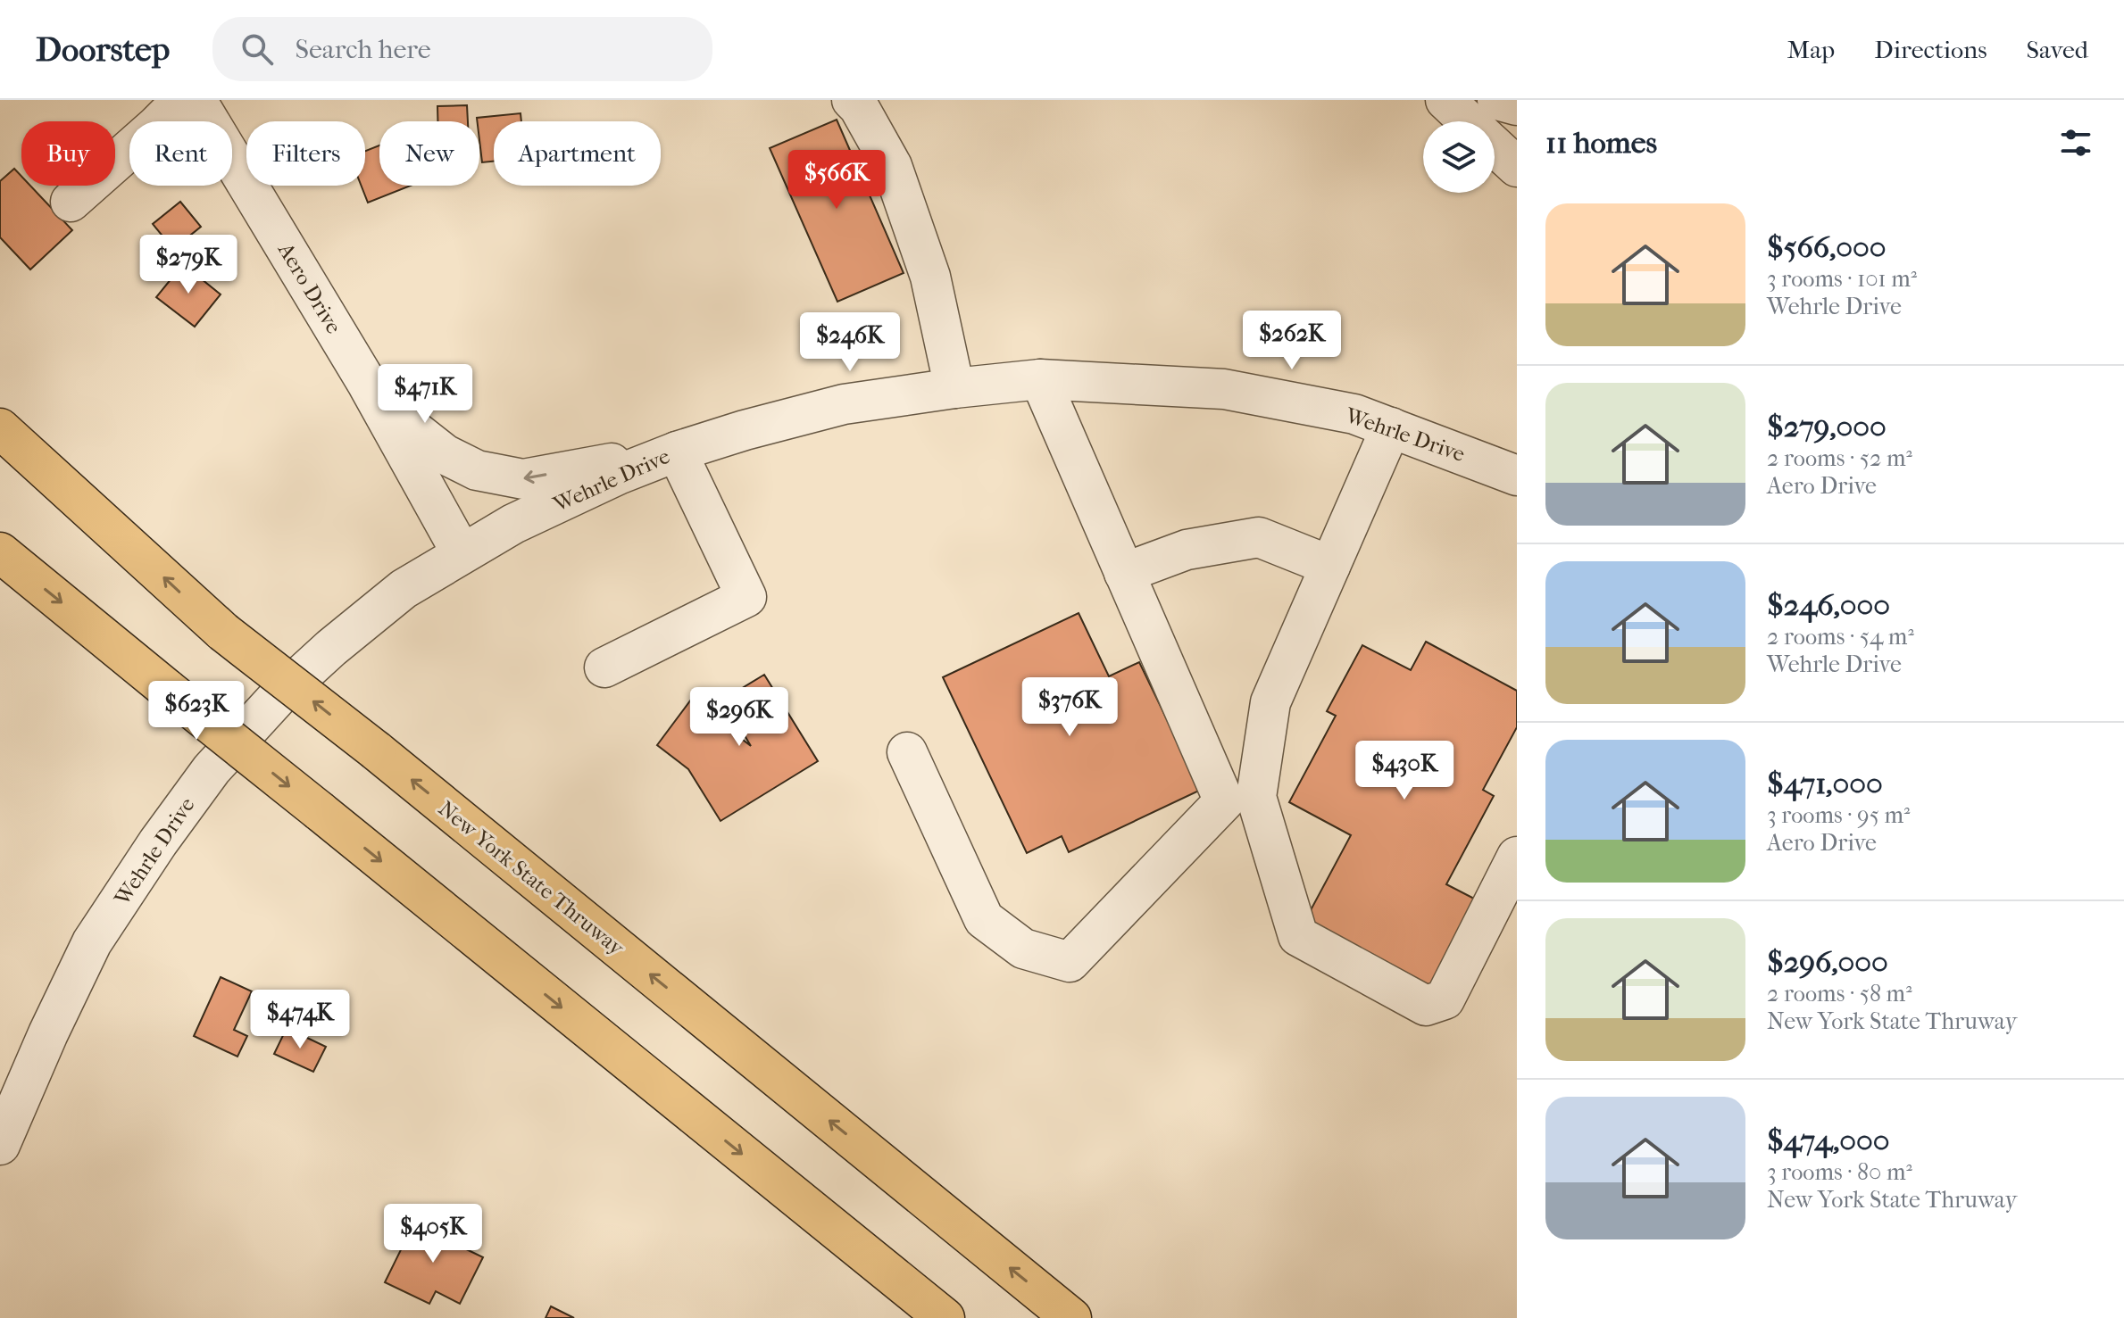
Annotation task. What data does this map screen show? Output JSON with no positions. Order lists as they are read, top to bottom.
{
  "streets": {
    "highway": ["New York State Thruway"],
    "street": ["Aero Drive", "Wehrle Drive"]
  },
  "crossings": [
    ["Aero Drive", "Wehrle Drive"]
  ],
  "page": {
    "header": "Doorstep",
    "search": "Search here",
    "nav": ["Map", "Directions", "Saved"],
    "heading": "11 homes",
    "chip": [
      "Buy",
      "Rent",
      "Filters",
      "New",
      "Apartment"
    ],
    "price": [
      "$566K",
      "$279K",
      "$262K",
      "$246K",
      "$471K",
      "$376K",
      "$623K",
      "$296K",
      "$430K",
      "$474K",
      "$405K"
    ],
    "list": [
      {
        "name": "$566,000",
        "note": "3 rooms · 101 m² · Wehrle Drive"
      },
      {
        "name": "$279,000",
        "note": "2 rooms · 52 m² · Aero Drive"
      },
      {
        "name": "$246,000",
        "note": "2 rooms · 54 m² · Wehrle Drive"
      },
      {
        "name": "$471,000",
        "note": "3 rooms · 95 m² · Aero Drive"
      },
      {
        "name": "$296,000",
        "note": "2 rooms · 58 m² · New York State Thruway"
      },
      {
        "name": "$474,000",
        "note": "3 rooms · 80 m² · New York State Thruway"
      }
    ]
  }
}
